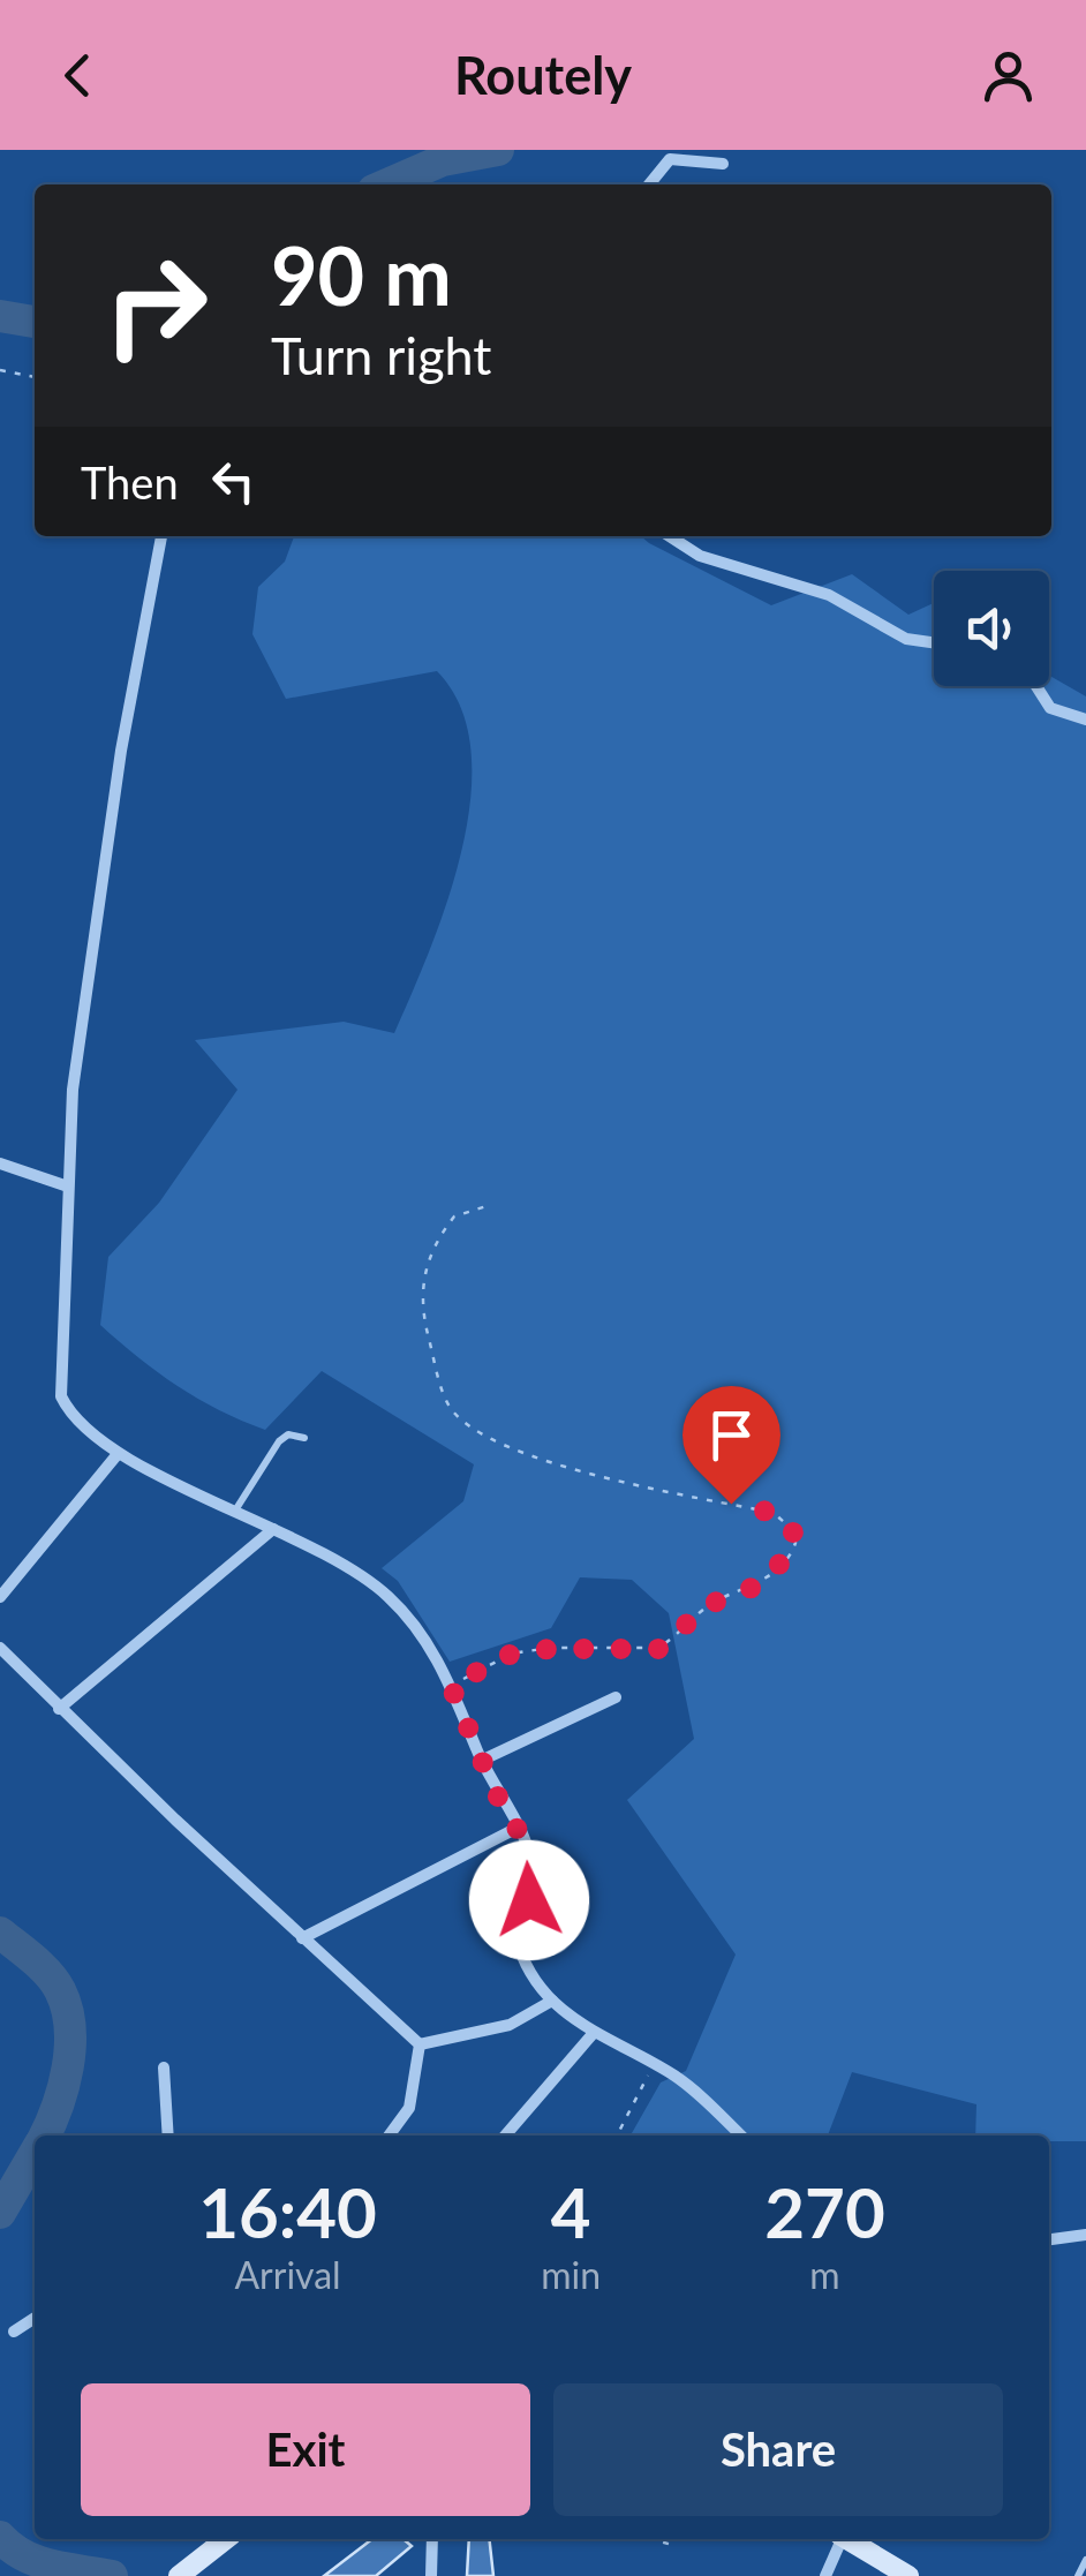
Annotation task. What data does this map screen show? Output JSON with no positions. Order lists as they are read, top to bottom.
{
  "page": {
    "header": "Routely",
    "turn": ["90 m", "Turn right"],
    "then": "Then",
    "eta": [
      "16:40",
      "Arrival",
      "4",
      "min",
      "270",
      "m"
    ],
    "buttons": ["Exit", "Share"]
  }
}
